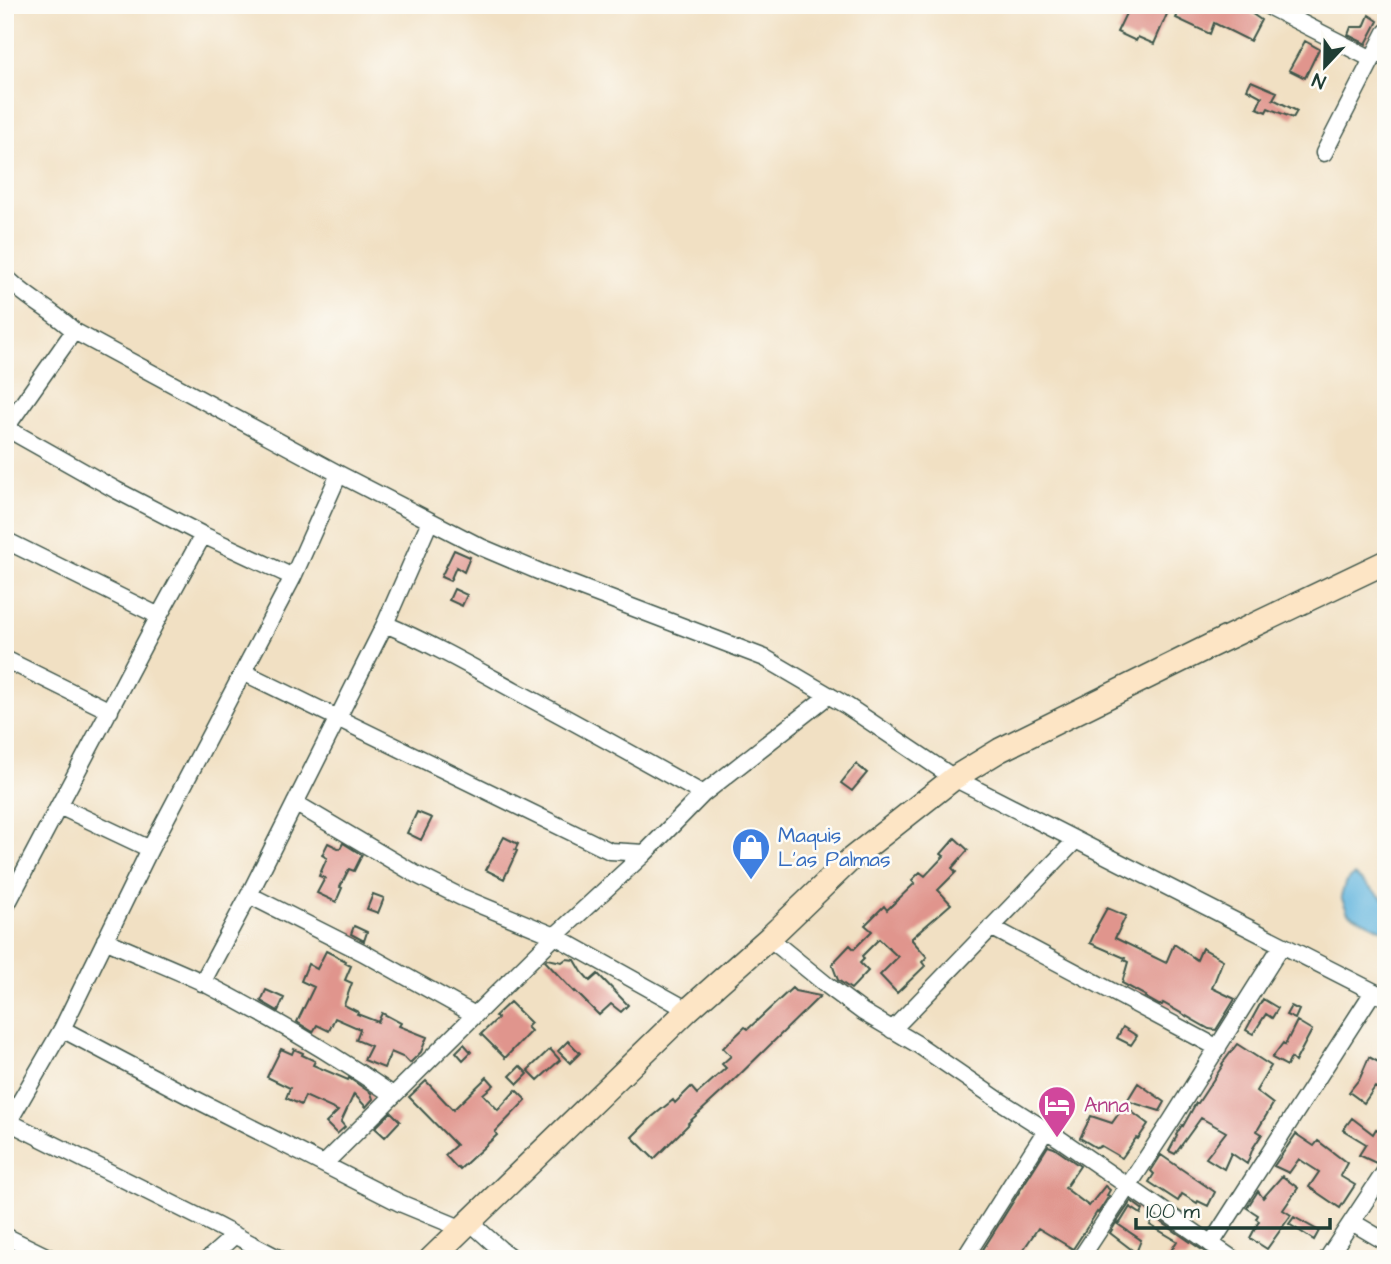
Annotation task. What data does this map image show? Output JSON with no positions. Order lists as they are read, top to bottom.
{
  "places": {
    "shop": ["Maquis L'as Palmas"],
    "hotel": ["Anna"]
  },
  "scale_bar": "100 m",
  "north": "bottom"
}
